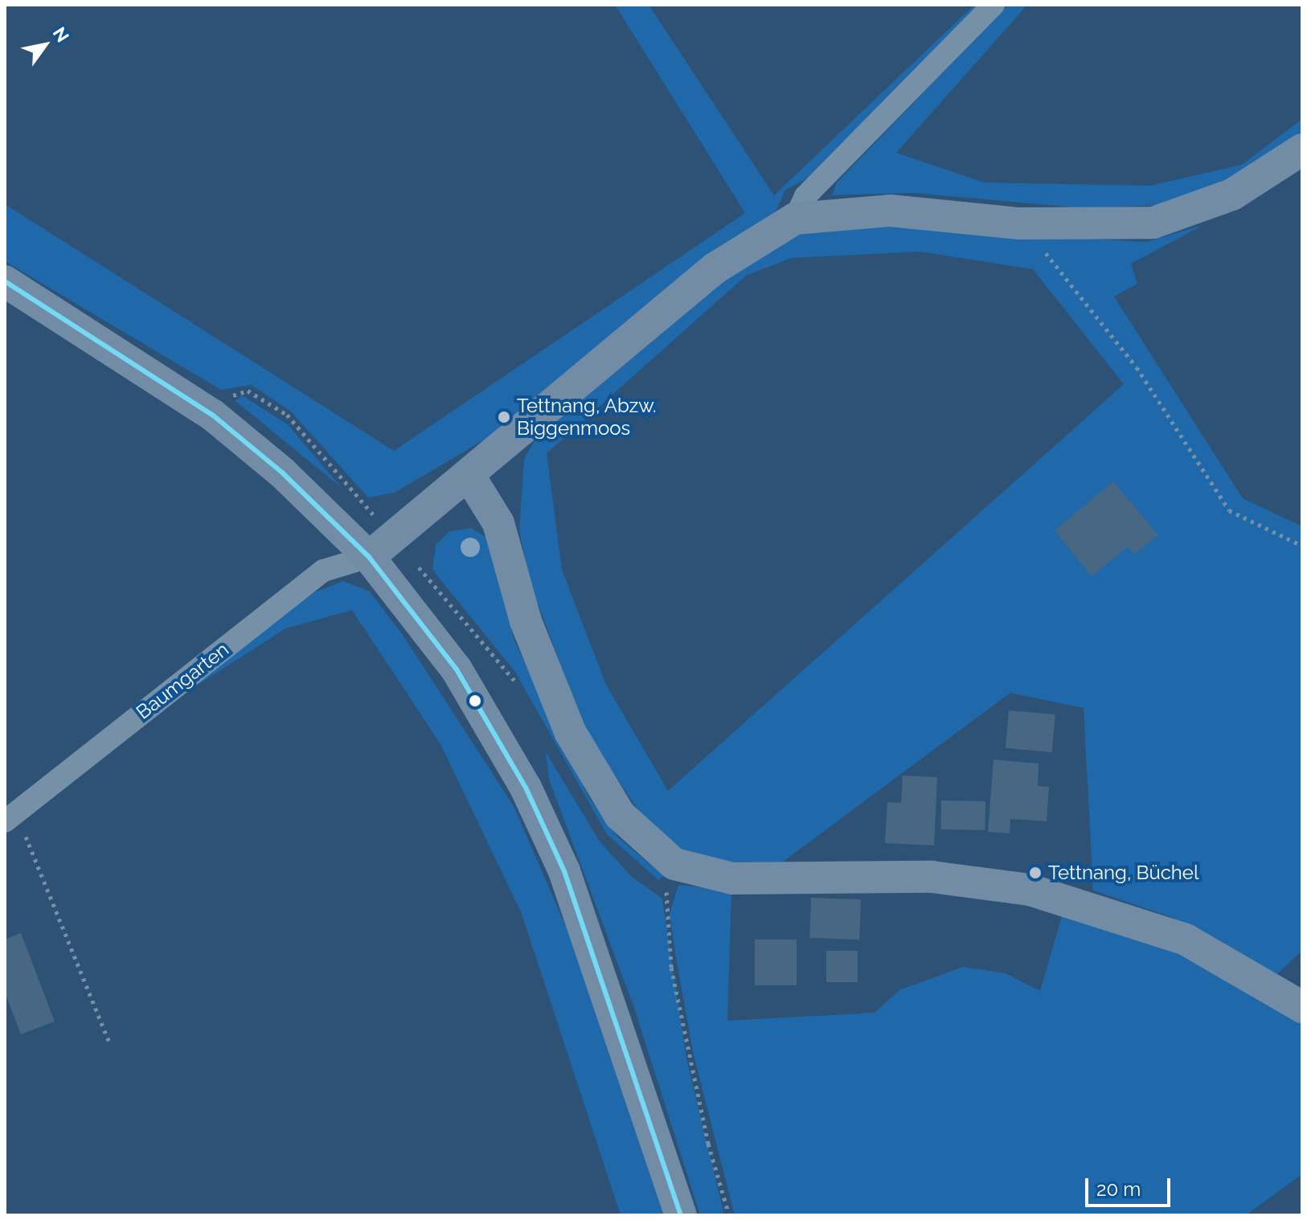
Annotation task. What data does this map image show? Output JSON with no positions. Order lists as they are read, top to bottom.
{
  "streets": {
    "street": ["Baumgarten"]
  },
  "places": ["Tettnang, Abzw. Biggenmoos", "Tettnang, Büchel"],
  "scale_bar": "20 m",
  "north": "top right"
}
